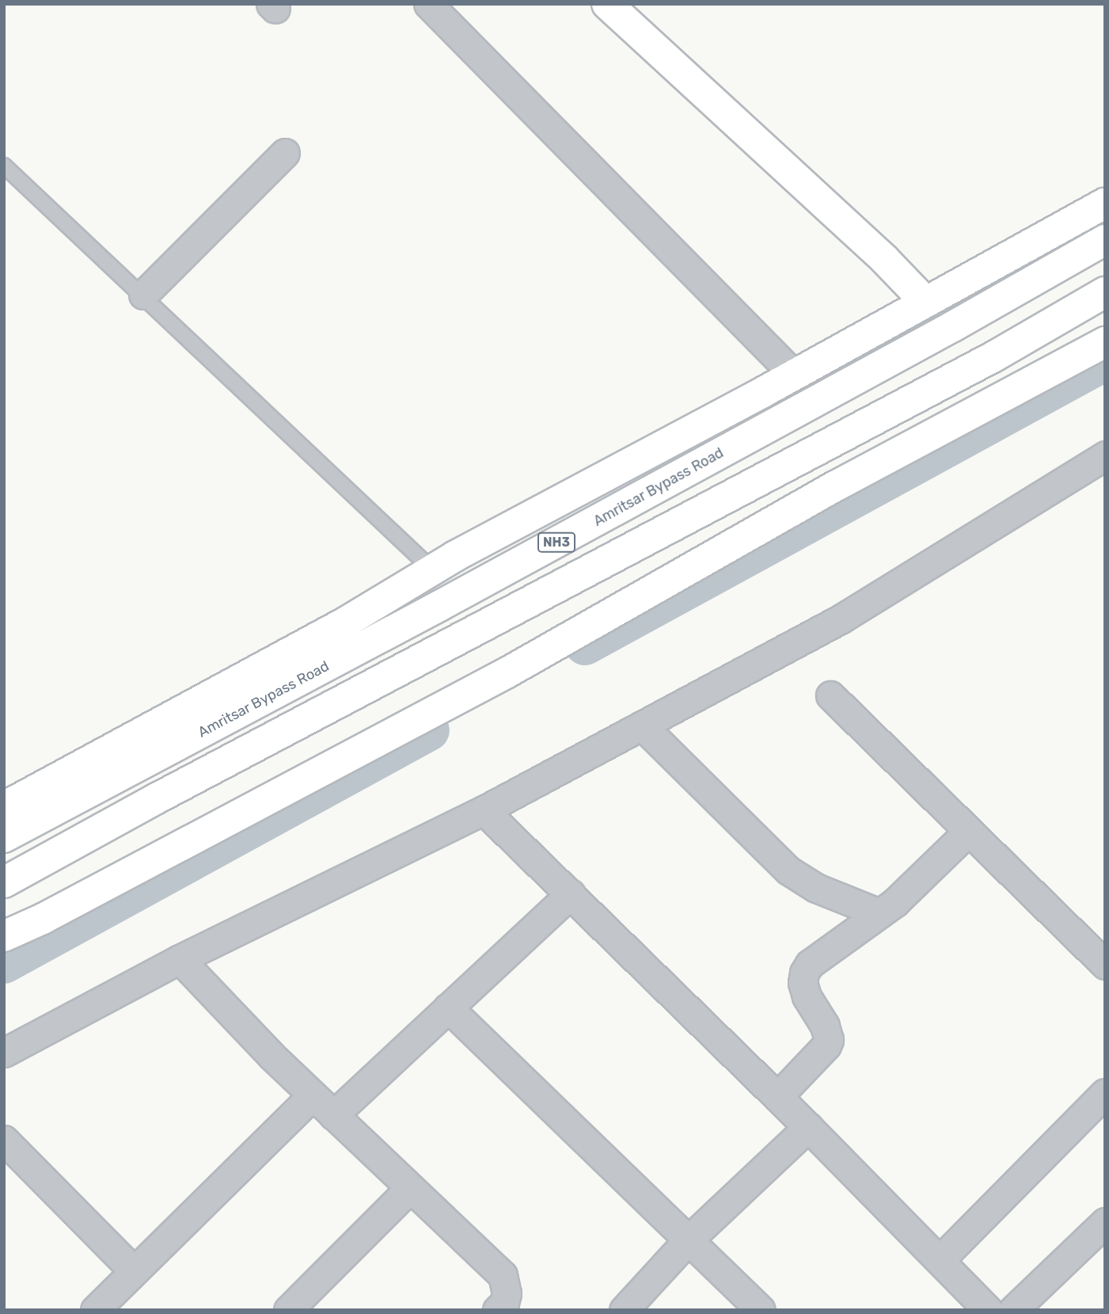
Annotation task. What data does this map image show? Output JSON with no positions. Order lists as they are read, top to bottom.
{
  "streets": {
    "main road": ["Amritsar Bypass Road", "NH3"]
  }
}
